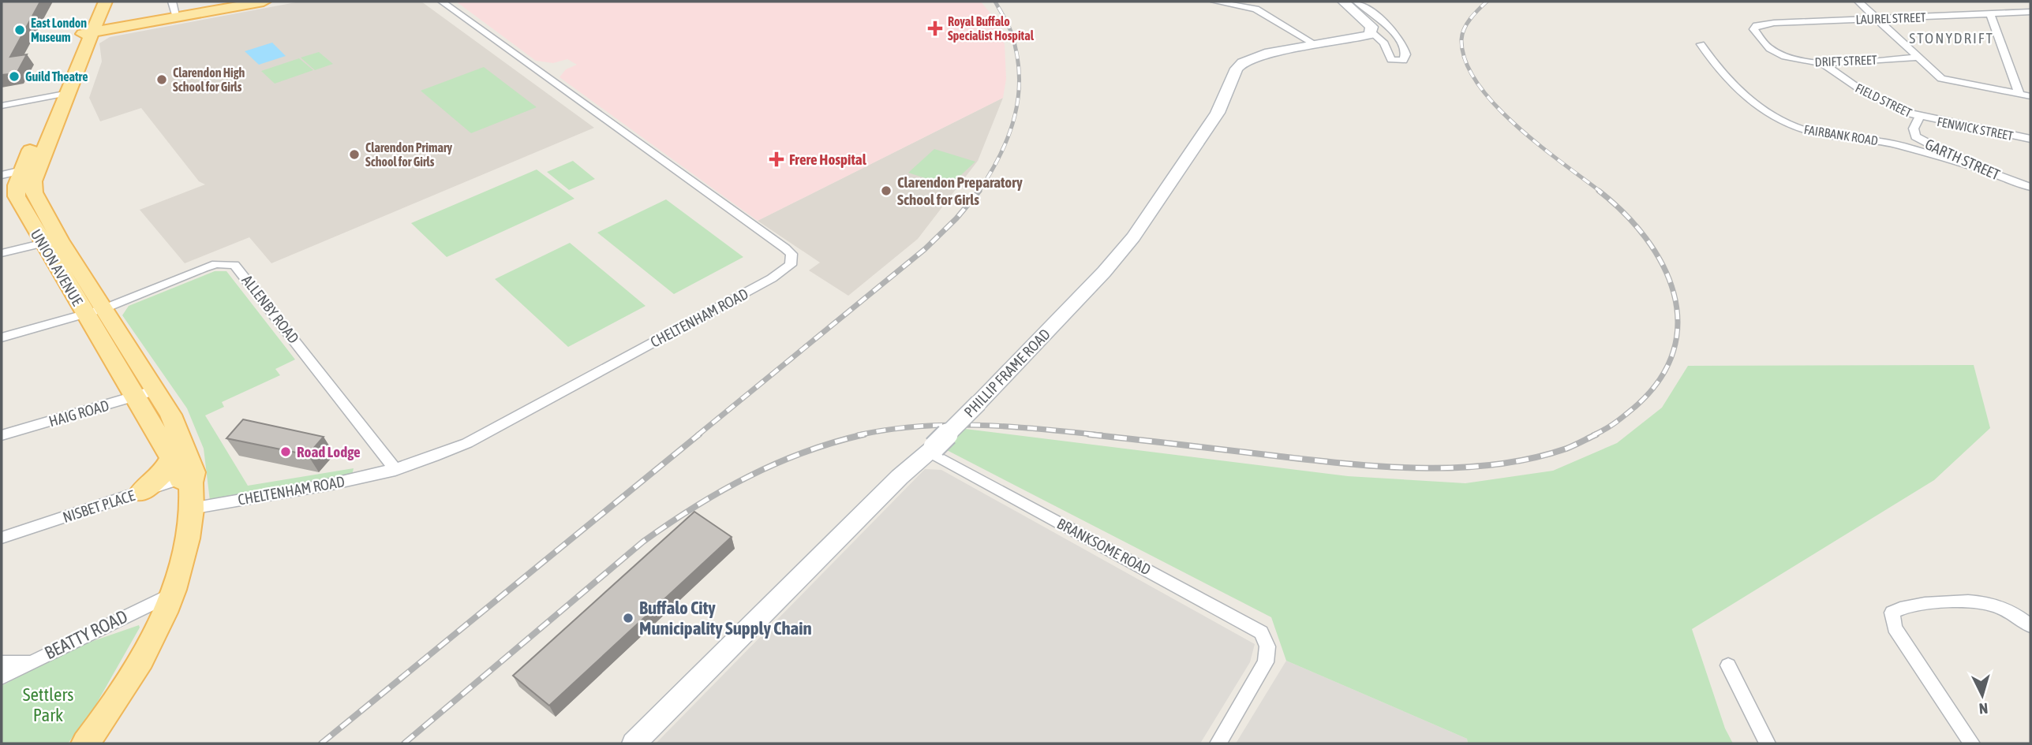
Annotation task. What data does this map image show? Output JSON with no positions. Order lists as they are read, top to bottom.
{
  "streets": {
    "main road": ["UNION AVENUE"],
    "street": [
      "LAUREL STREET",
      "DRIFT STREET",
      "FIELD STREET",
      "FENWICK STREET",
      "FAIRBANK ROAD",
      "GARTH STREET",
      "ALLENBY ROAD",
      "CHELTENHAM ROAD",
      "PHILLIP FRAME ROAD",
      "HAIG ROAD",
      "NISBET PLACE",
      "BRANKSOME ROAD",
      "BEATTY ROAD"
    ]
  },
  "crossings": [
    ["LAUREL STREET", "DRIFT STREET"],
    ["DRIFT STREET", "FIELD STREET"],
    ["FIELD STREET", "FENWICK STREET"],
    ["FIELD STREET", "GARTH STREET"],
    ["FENWICK STREET", "GARTH STREET"],
    ["FAIRBANK ROAD", "GARTH STREET"],
    ["UNION AVENUE", "ALLENBY ROAD"],
    ["UNION AVENUE", "CHELTENHAM ROAD"],
    ["UNION AVENUE", "HAIG ROAD"],
    ["UNION AVENUE", "NISBET PLACE"],
    ["UNION AVENUE", "BEATTY ROAD"],
    ["ALLENBY ROAD", "CHELTENHAM ROAD"],
    ["PHILLIP FRAME ROAD", "BRANKSOME ROAD"]
  ],
  "districts": ["STONYDRIFT"],
  "parks": ["Settlers Park"],
  "places": {
    "health": ["Royal Buffalo Specialist Hospital", "Frere Hospital"],
    "other": [
      "East London Museum",
      "Guild Theatre",
      "Clarendon High School for Girls",
      "Clarendon Primary School for Girls",
      "Clarendon Preparatory School for Girls",
      "Road Lodge",
      "Buffalo City Municipality Supply Chain"
    ]
  },
  "north": "bottom"
}
